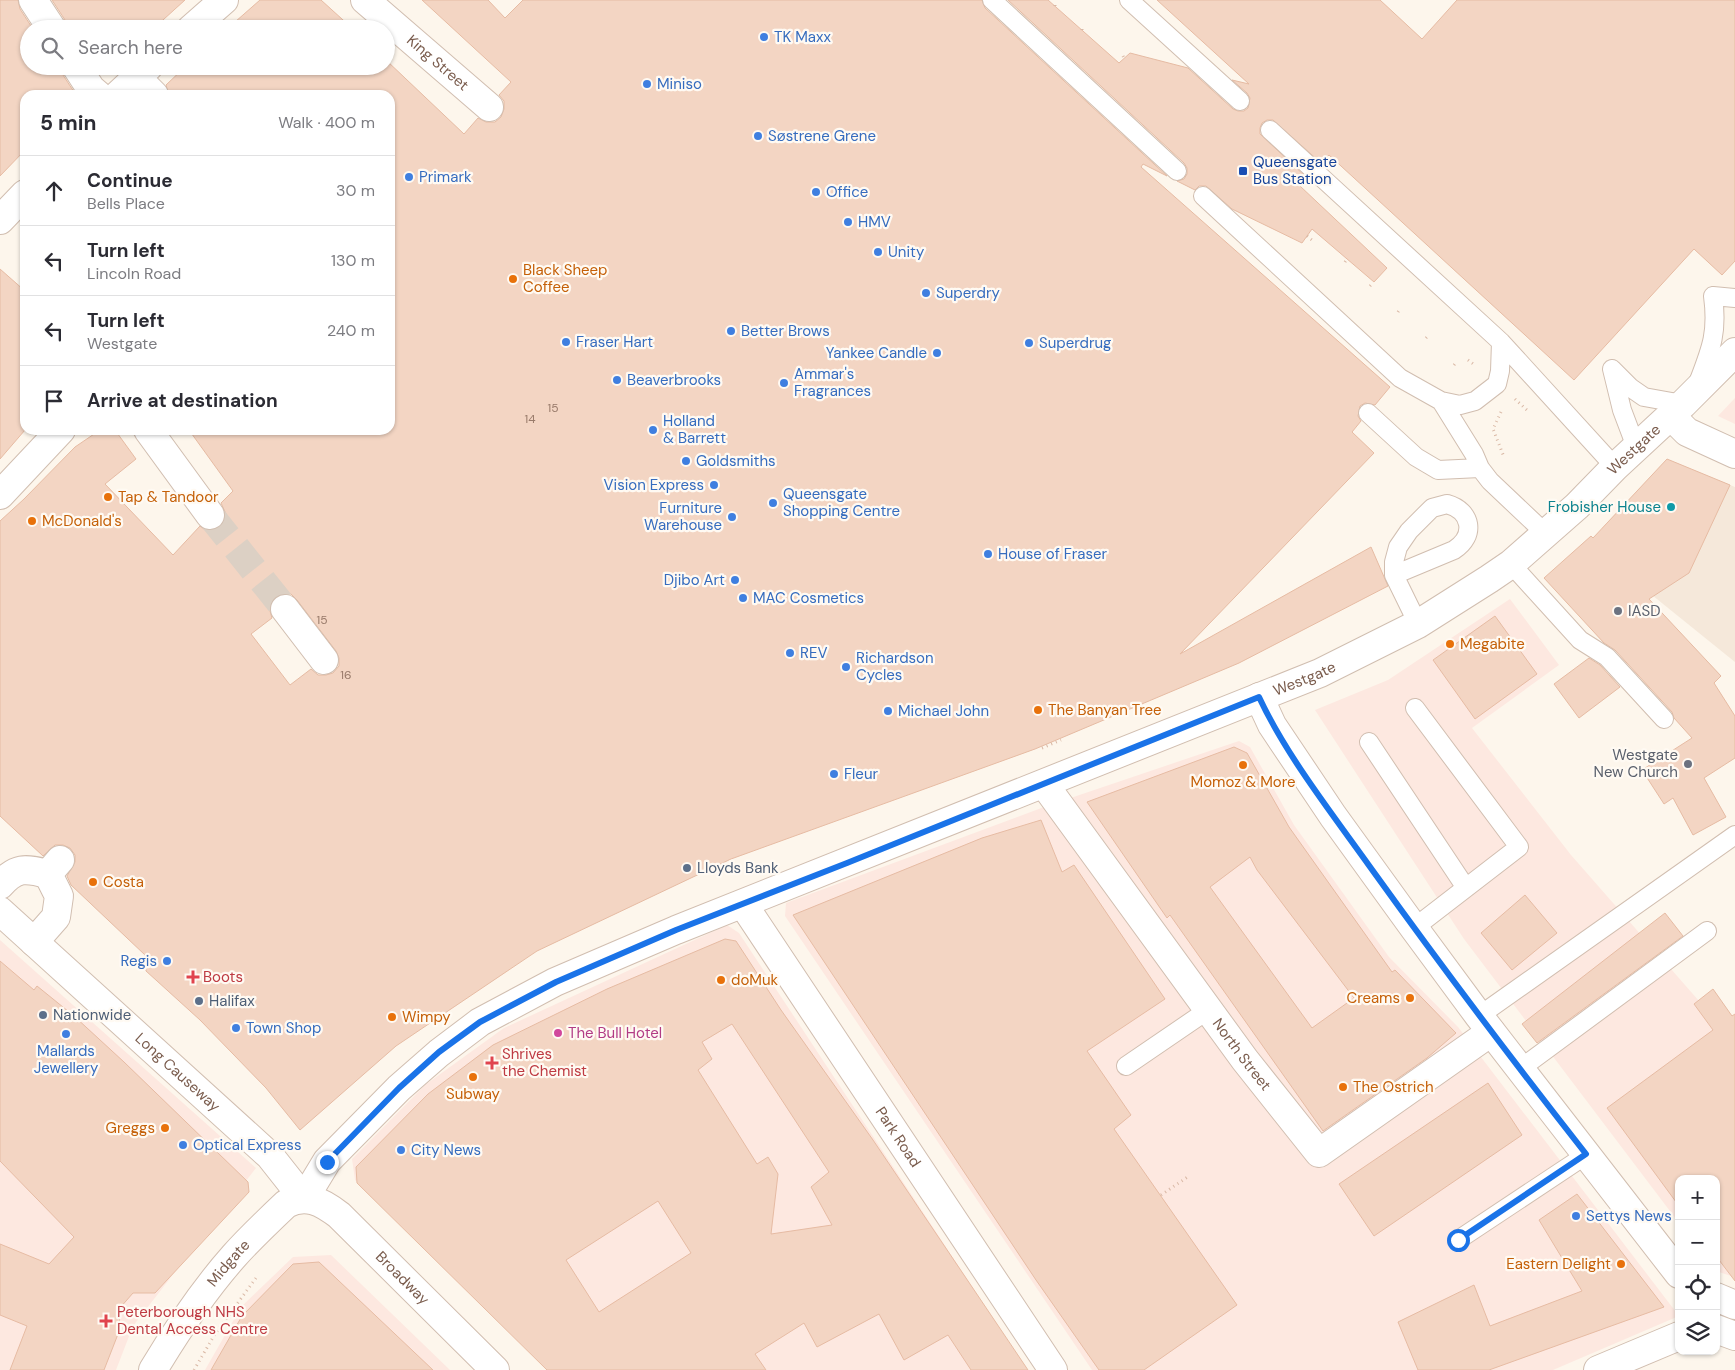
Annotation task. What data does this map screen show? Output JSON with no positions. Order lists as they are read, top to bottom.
{
  "streets": {
    "street": [
      "King Street",
      "Westgate",
      "North Street",
      "Long Causeway",
      "Park Road",
      "Midgate",
      "Broadway"
    ]
  },
  "crossings": [
    ["Westgate", "North Street"],
    ["Westgate", "Long Causeway"],
    ["Westgate", "Park Road"],
    ["Westgate", "Midgate"],
    ["Westgate", "Broadway"],
    ["Long Causeway", "Midgate"],
    ["Long Causeway", "Broadway"],
    ["Midgate", "Broadway"]
  ],
  "places": {
    "other": [
      "TK Maxx",
      "Miniso",
      "Søstrene Grene",
      "Primark",
      "Office",
      "HMV",
      "Unity",
      "Black Sheep Coffee",
      "Superdry",
      "Better Brows",
      "Fraser Hart",
      "Superdrug",
      "Yankee Candle",
      "Beaverbrooks",
      "Ammar's Fragrances",
      "Holland & Barrett",
      "Goldsmiths",
      "Vision Express",
      "Tap & Tandoor",
      "Queensgate Shopping Centre",
      "Frobisher House",
      "Furniture Warehouse",
      "McDonald's",
      "House of Fraser",
      "Djibo Art",
      "MAC Cosmetics",
      "IASD",
      "Megabite",
      "REV",
      "Richardson Cycles",
      "The Banyan Tree",
      "Michael John",
      "Westgate New Church",
      "Momoz & More",
      "Fleur",
      "Lloyds Bank",
      "Costa",
      "Regis",
      "doMuk",
      "Creams",
      "Halifax",
      "Nationwide",
      "Wimpy",
      "Town Shop",
      "The Bull Hotel",
      "Mallards Jewellery",
      "Subway",
      "The Ostrich",
      "Greggs",
      "Optical Express",
      "City News",
      "Settys News",
      "Eastern Delight"
    ],
    "transit": ["Queensgate Bus Station"],
    "health": ["Boots", "Shrives the Chemist", "Peterborough NHS Dental Access Centre"]
  },
  "house_numbers": [
    "15",
    "14",
    "15",
    "16"
  ],
  "page": {
    "search": "Search here",
    "heading": ["5 min", "Walk · 400 m"],
    "list": [
      ["Continue", "Bells Place", "30 m"],
      ["Turn left", "Lincoln Road", "130 m"],
      ["Turn left", "Westgate", "240 m"],
      "Arrive at destination"
    ],
    "map_buttons": ["+", "−"]
  }
}
